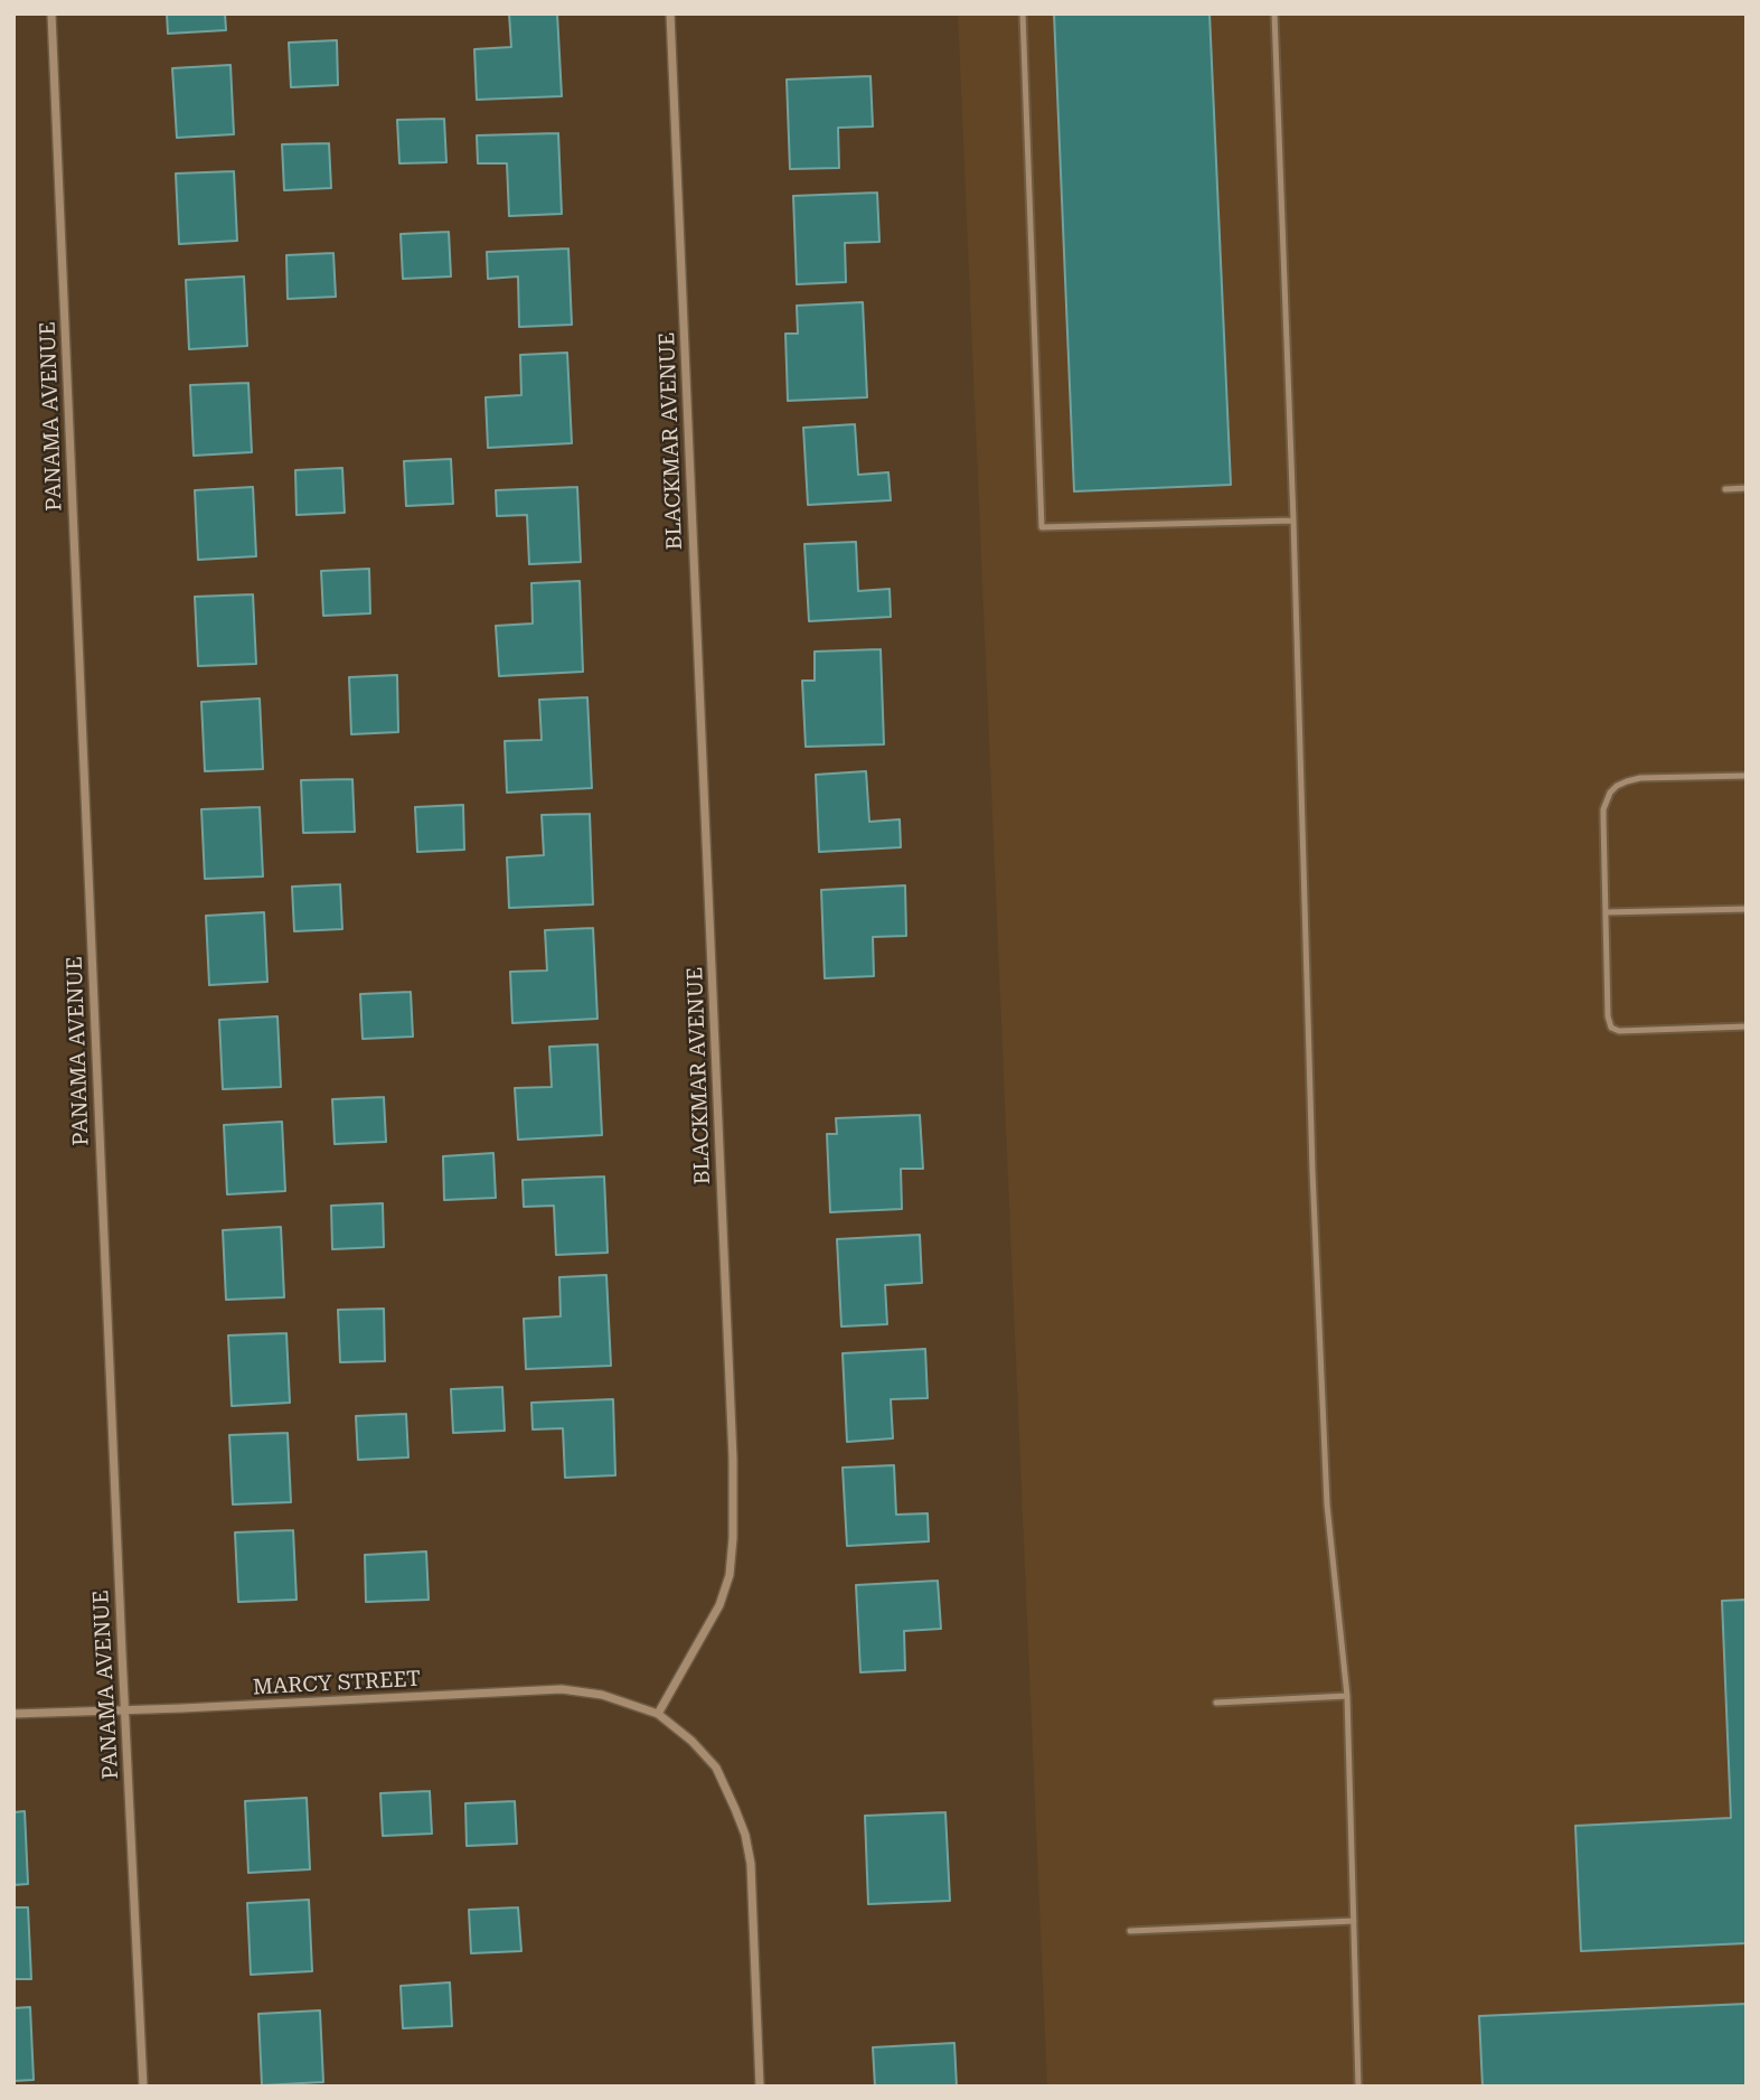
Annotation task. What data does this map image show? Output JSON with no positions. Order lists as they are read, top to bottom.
{
  "streets": {
    "street": ["PANAMA AVENUE", "BLACKMAR AVENUE", "MARCY STREET"]
  },
  "crossings": [
    ["PANAMA AVENUE", "MARCY STREET"],
    ["BLACKMAR AVENUE", "MARCY STREET"]
  ]
}
